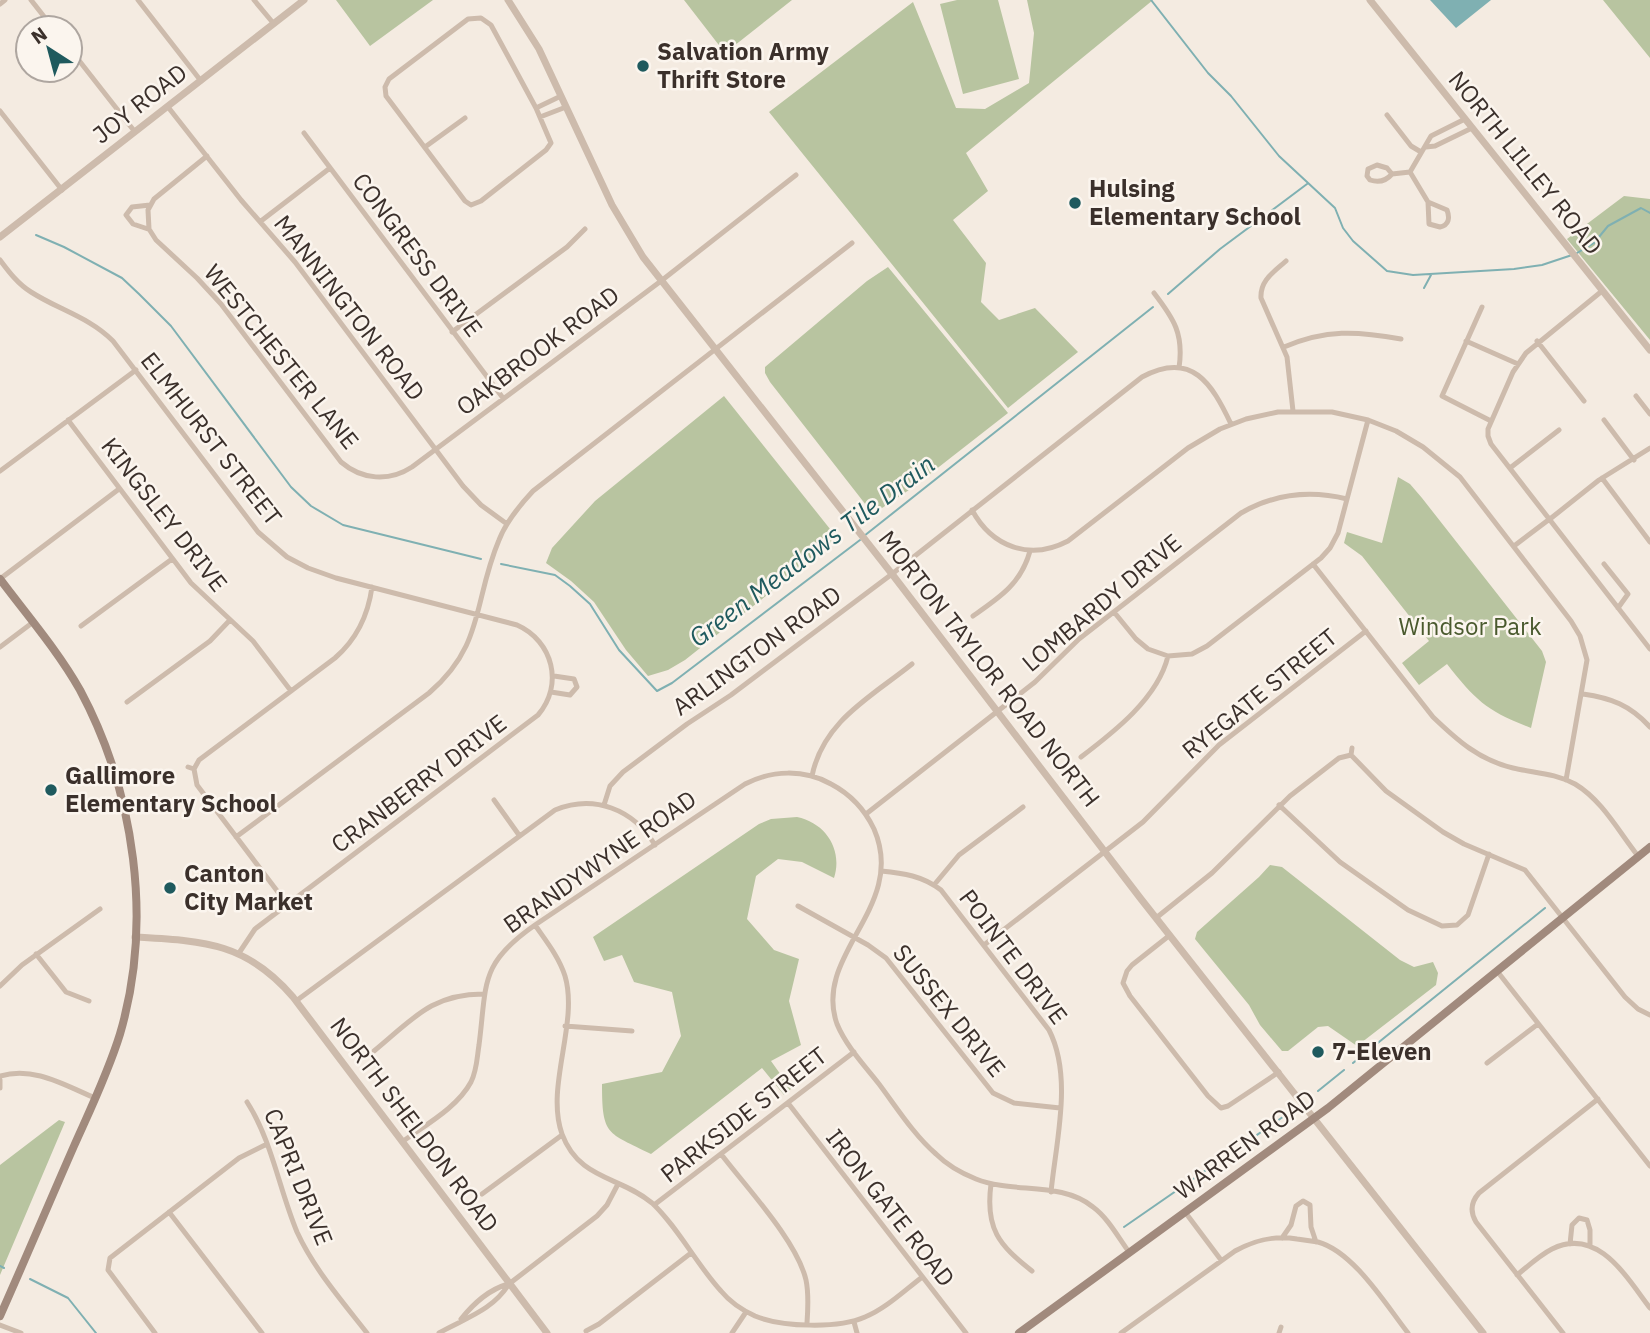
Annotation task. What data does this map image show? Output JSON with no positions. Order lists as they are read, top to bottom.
{
  "streets": {
    "main road": ["WARREN ROAD"],
    "street": [
      "JOY ROAD",
      "NORTH LILLEY ROAD",
      "CONGRESS DRIVE",
      "MANNINGTON ROAD",
      "OAKBROOK ROAD",
      "WESTCHESTER LANE",
      "ELMHURST STREET",
      "KINGSLEY DRIVE",
      "LOMBARDY DRIVE",
      "ARLINGTON ROAD",
      "MORTON TAYLOR ROAD NORTH",
      "RYEGATE STREET",
      "CRANBERRY DRIVE",
      "BRANDYWYNE ROAD",
      "POINTE DRIVE",
      "SUSSEX DRIVE",
      "PARKSIDE STREET",
      "NORTH SHELDON ROAD",
      "CAPRI DRIVE",
      "IRON GATE ROAD"
    ]
  },
  "crossings": [
    ["JOY ROAD", "MANNINGTON ROAD"],
    ["CONGRESS DRIVE", "OAKBROOK ROAD"],
    ["MANNINGTON ROAD", "OAKBROOK ROAD"],
    ["MANNINGTON ROAD", "WESTCHESTER LANE"],
    ["OAKBROOK ROAD", "WESTCHESTER LANE"],
    ["OAKBROOK ROAD", "MORTON TAYLOR ROAD NORTH"],
    ["ELMHURST STREET", "CRANBERRY DRIVE"],
    ["LOMBARDY DRIVE", "MORTON TAYLOR ROAD NORTH"],
    ["ARLINGTON ROAD", "MORTON TAYLOR ROAD NORTH"],
    ["MORTON TAYLOR ROAD NORTH", "RYEGATE STREET"],
    ["MORTON TAYLOR ROAD NORTH", "WARREN ROAD"],
    ["RYEGATE STREET", "POINTE DRIVE"],
    ["CRANBERRY DRIVE", "NORTH SHELDON ROAD"],
    ["BRANDYWYNE ROAD", "NORTH SHELDON ROAD"],
    ["POINTE DRIVE", "SUSSEX DRIVE"],
    ["PARKSIDE STREET", "IRON GATE ROAD"]
  ],
  "water": ["Green Meadows Tile Drain"],
  "parks": ["Windsor Park"],
  "places": [
    "Salvation Army Thrift Store",
    "Hulsing Elementary School",
    "Gallimore Elementary School",
    "Canton City Market",
    "7-Eleven"
  ],
  "north": "top left"
}
